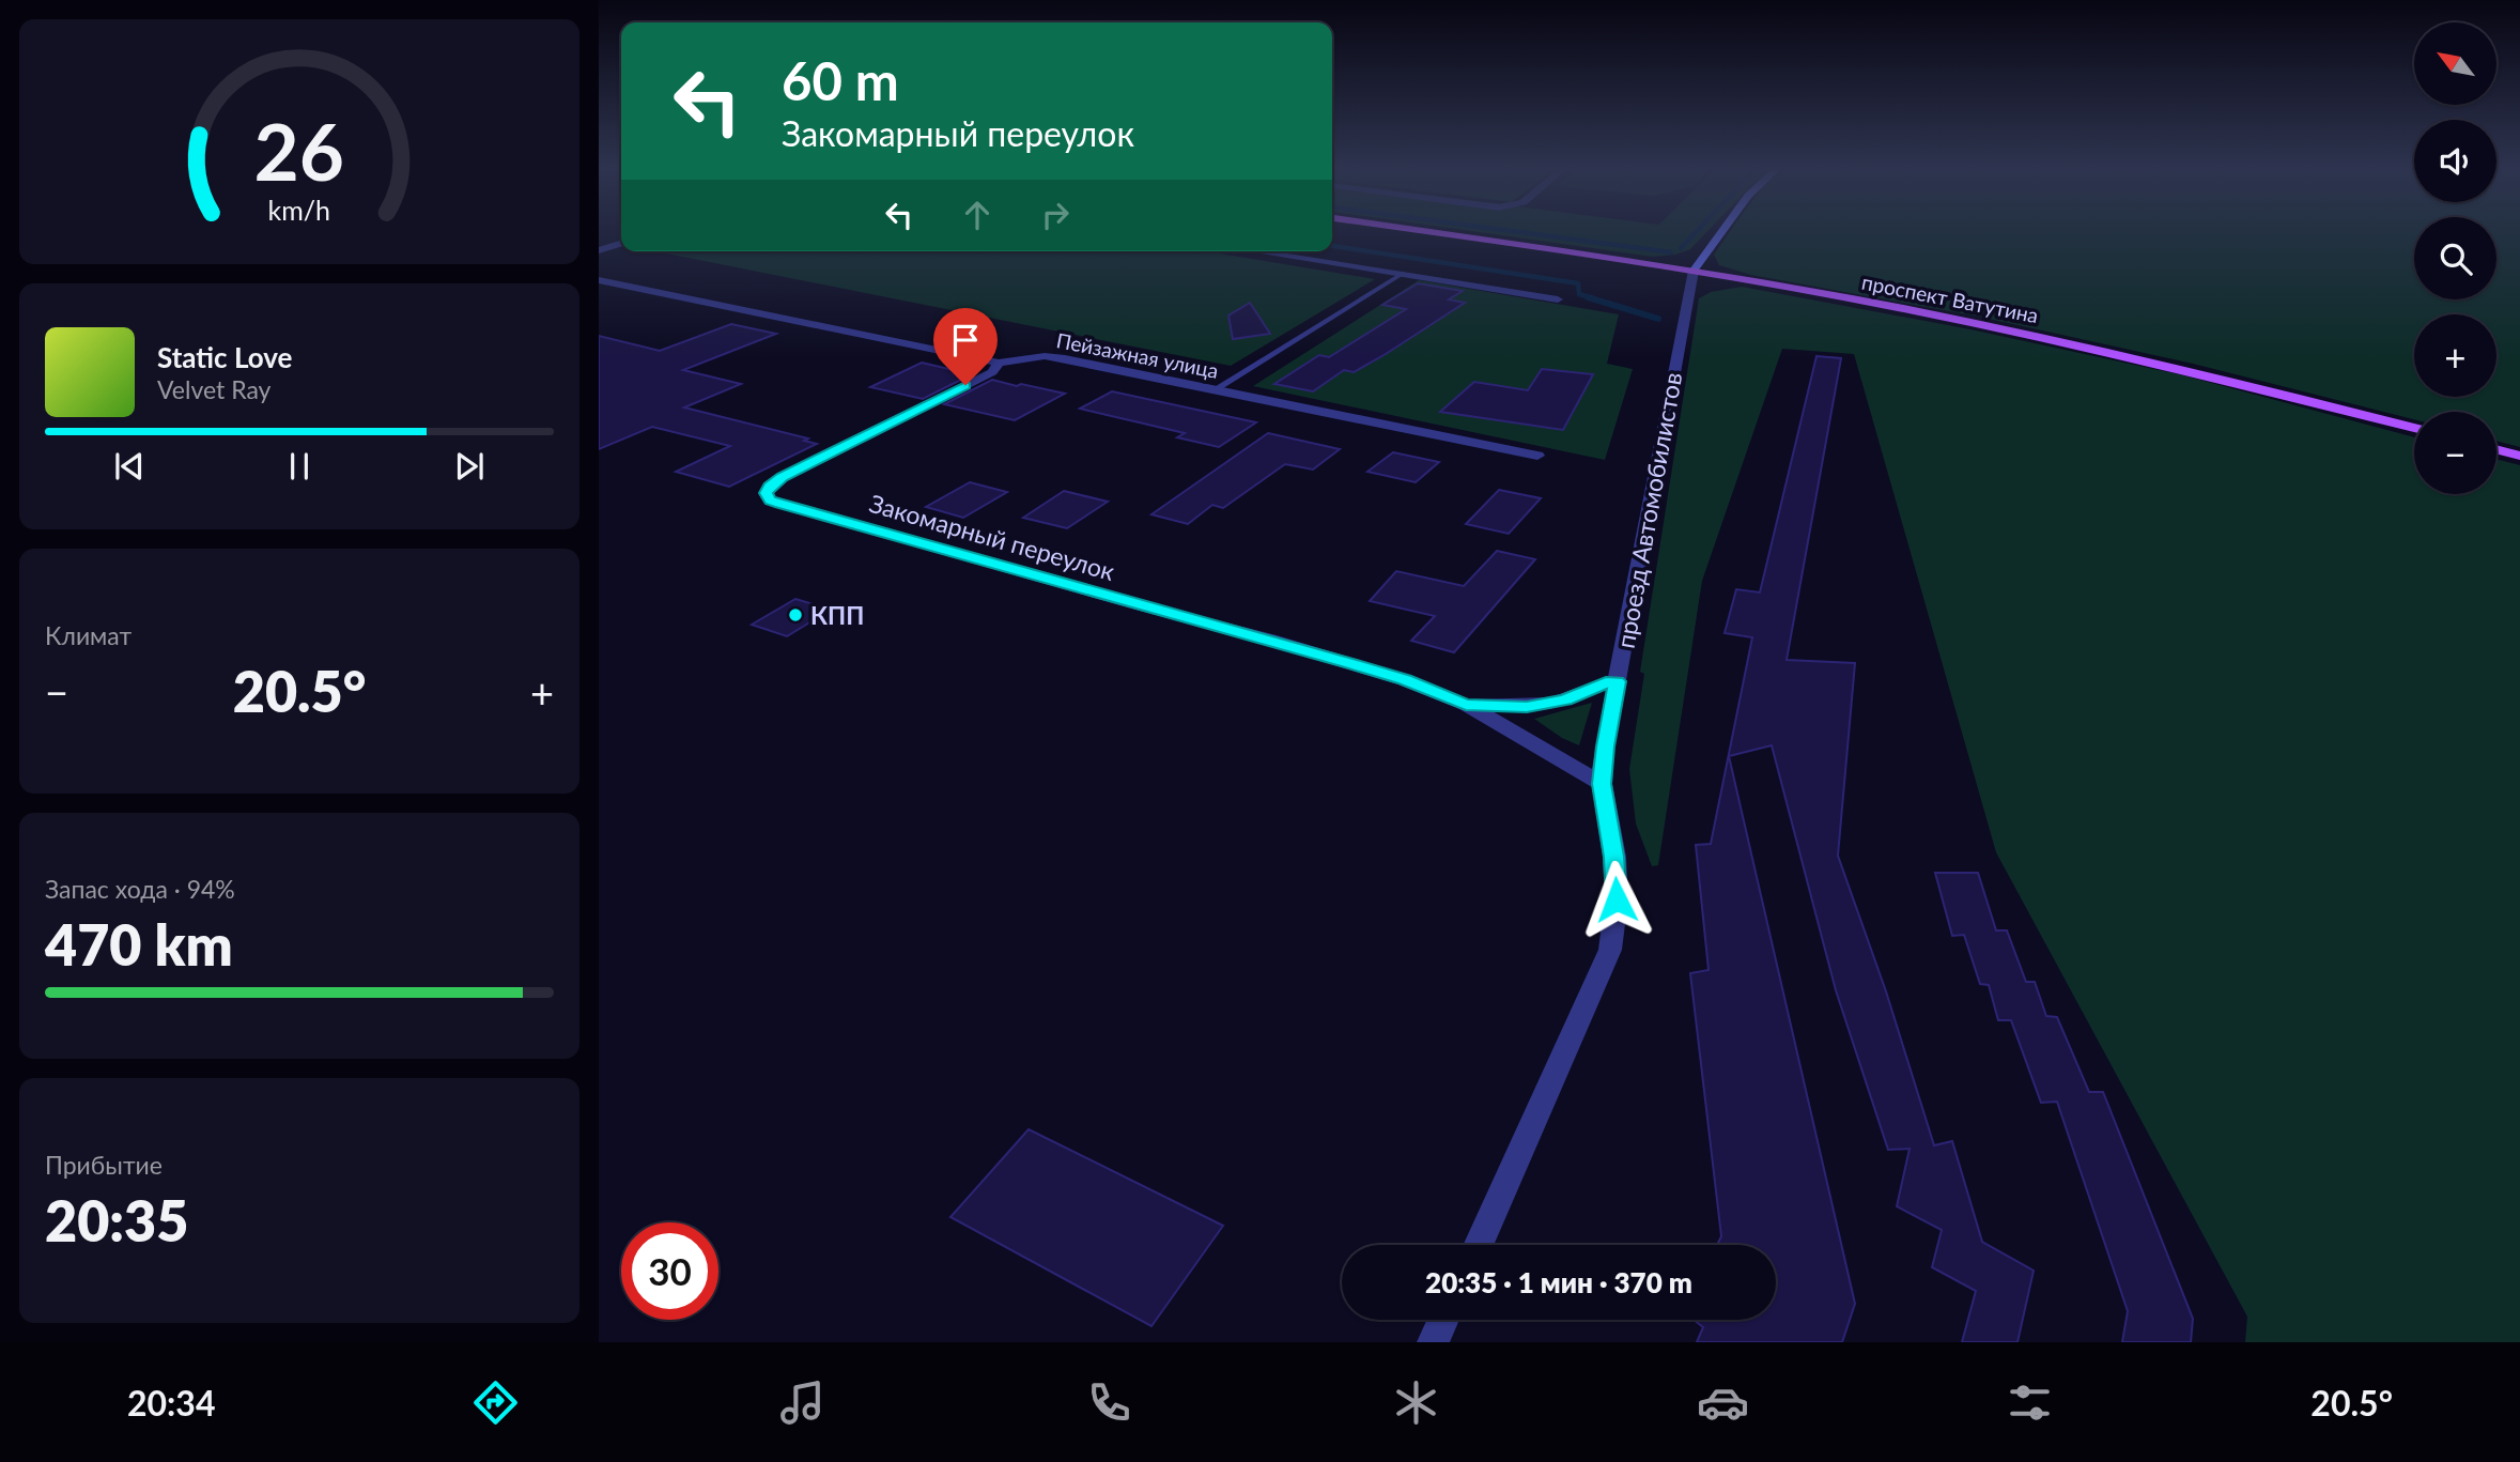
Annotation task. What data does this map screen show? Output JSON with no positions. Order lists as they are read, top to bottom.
{
  "streets": {
    "main road": ["проспект Ватутина"],
    "street": ["Пейзажная улица", "проезд Автомобилистов", "Закомарный переулок"]
  },
  "crossings": [
    ["проспект Ватутина", "проезд Автомобилистов"],
    ["Пейзажная улица", "Закомарный переулок"],
    ["проезд Автомобилистов", "Закомарный переулок"]
  ],
  "places": ["КПП"],
  "north": "top left",
  "page": {
    "map_buttons": ["+", "−"],
    "turn": ["60 m", "Закомарный переулок"],
    "song": ["Static Love", "Velvet Ray"],
    "tile": [
      "Климат",
      ["Запас хода · 94%", "470 km"],
      ["Прибытие", "20:35"]
    ],
    "heat": ["−", "20.5°", "+"],
    "limit": "30",
    "trip": "20:35 · 1 мин · 370 m",
    "tabs": ["20:34", "20.5°"],
    "gauge": ["26", "km/h"]
  }
}
